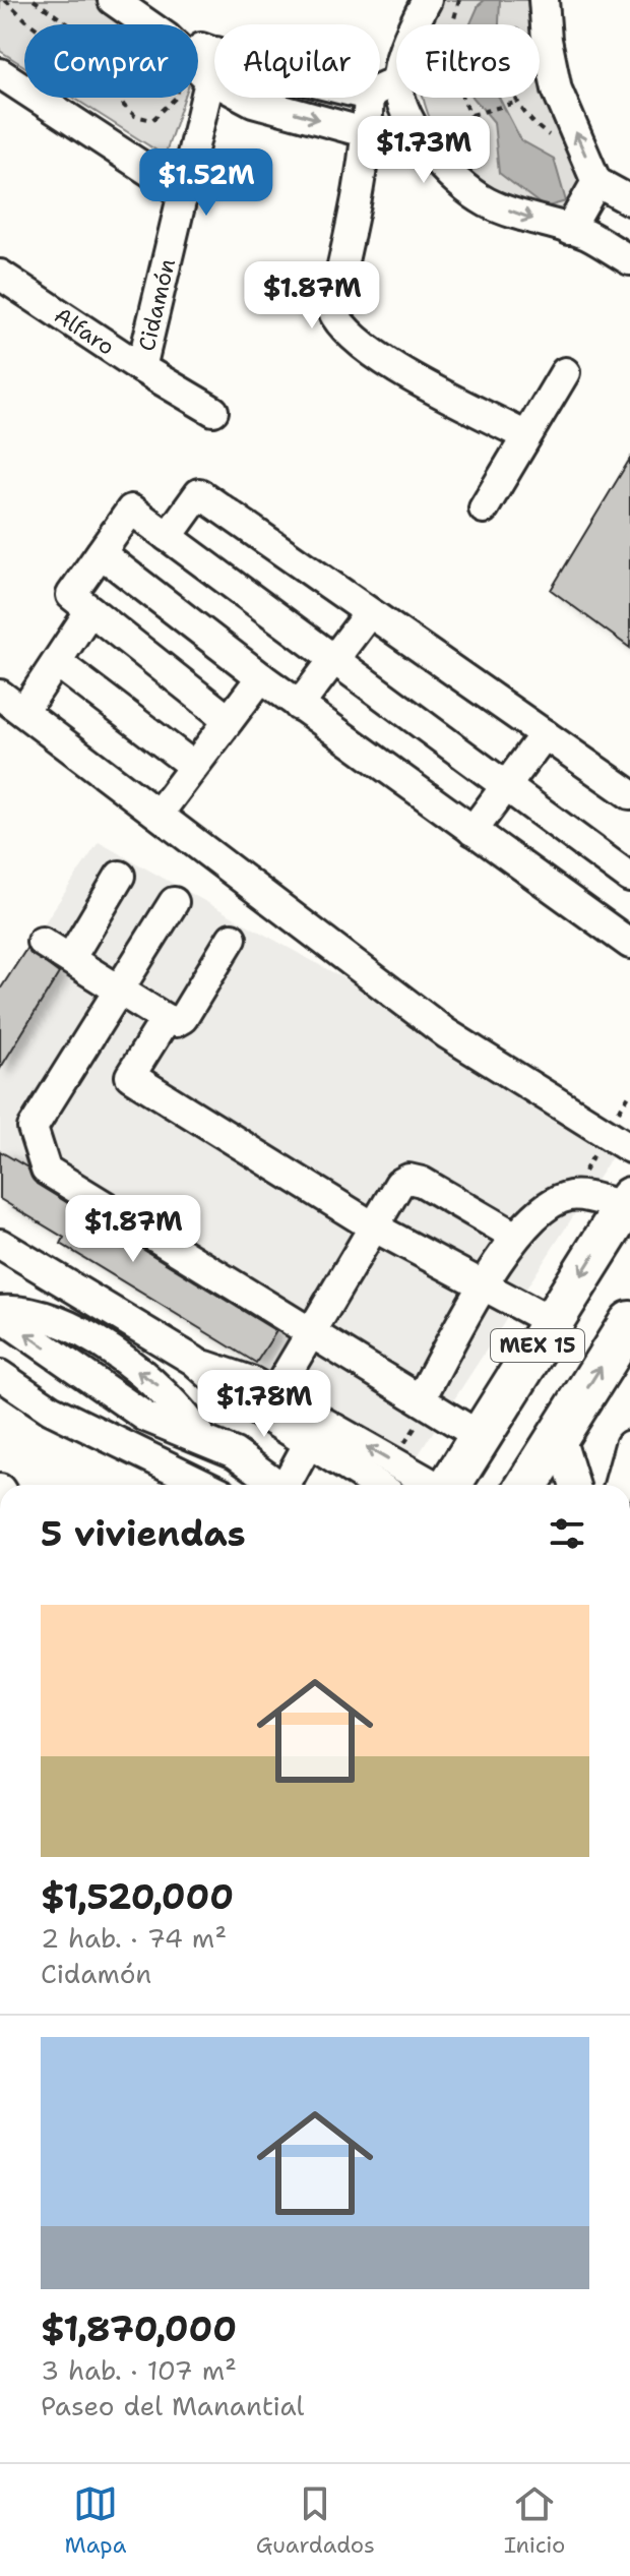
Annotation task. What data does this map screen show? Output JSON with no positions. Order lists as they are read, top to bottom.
{
  "streets": {
    "highway": ["MEX 15"],
    "street": ["Cidamón", "Alfaro"]
  },
  "crossings": [
    ["Cidamón", "Alfaro"]
  ],
  "page": {
    "chip": ["Comprar", "Alquilar", "Filtros"],
    "price": [
      "$1.73M",
      "$1.52M",
      "$1.87M",
      "$1.87M",
      "$1.78M"
    ],
    "heading": "5 viviendas",
    "list": [
      {
        "name": "$1,520,000",
        "note": "2 hab. · 74 m² · Cidamón"
      },
      {
        "name": "$1,870,000",
        "note": "3 hab. · 107 m² · Paseo del Manantial"
      }
    ],
    "tabs": ["Mapa", "Guardados", "Inicio"]
  }
}
